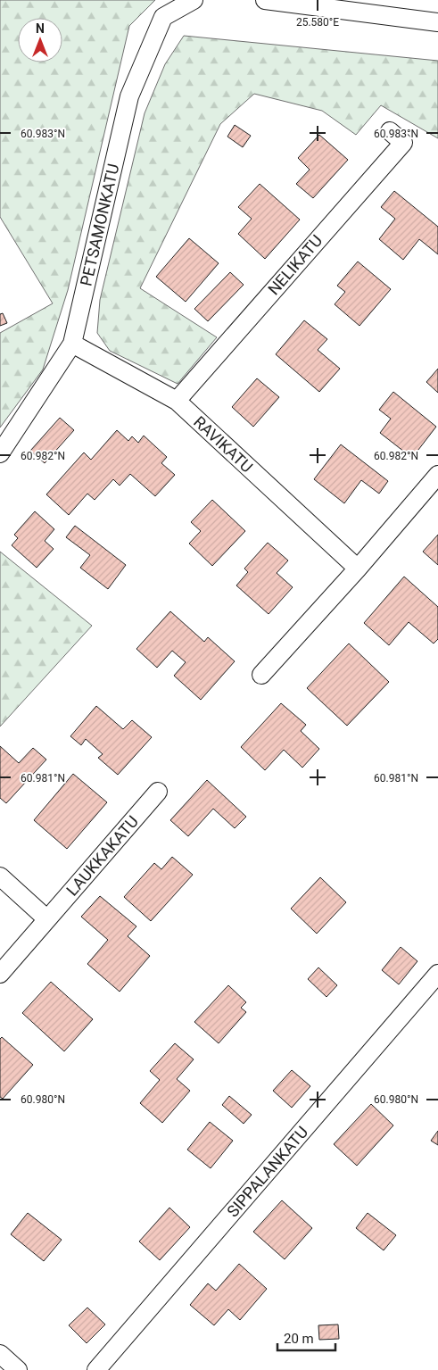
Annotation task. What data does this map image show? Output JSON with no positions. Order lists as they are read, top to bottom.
{
  "streets": {
    "street": [
      "PETSAMONKATU",
      "NELIKATU",
      "RAVIKATU",
      "LAUKKAKATU",
      "SIPPALANKATU"
    ]
  },
  "crossings": [
    ["PETSAMONKATU", "RAVIKATU"],
    ["NELIKATU", "RAVIKATU"]
  ],
  "scale_bar": "20 m",
  "north": "top",
  "coordinates": [
    "25.580°E",
    "60.983°N",
    "60.982°N",
    "60.981°N",
    "60.980°N"
  ]
}
